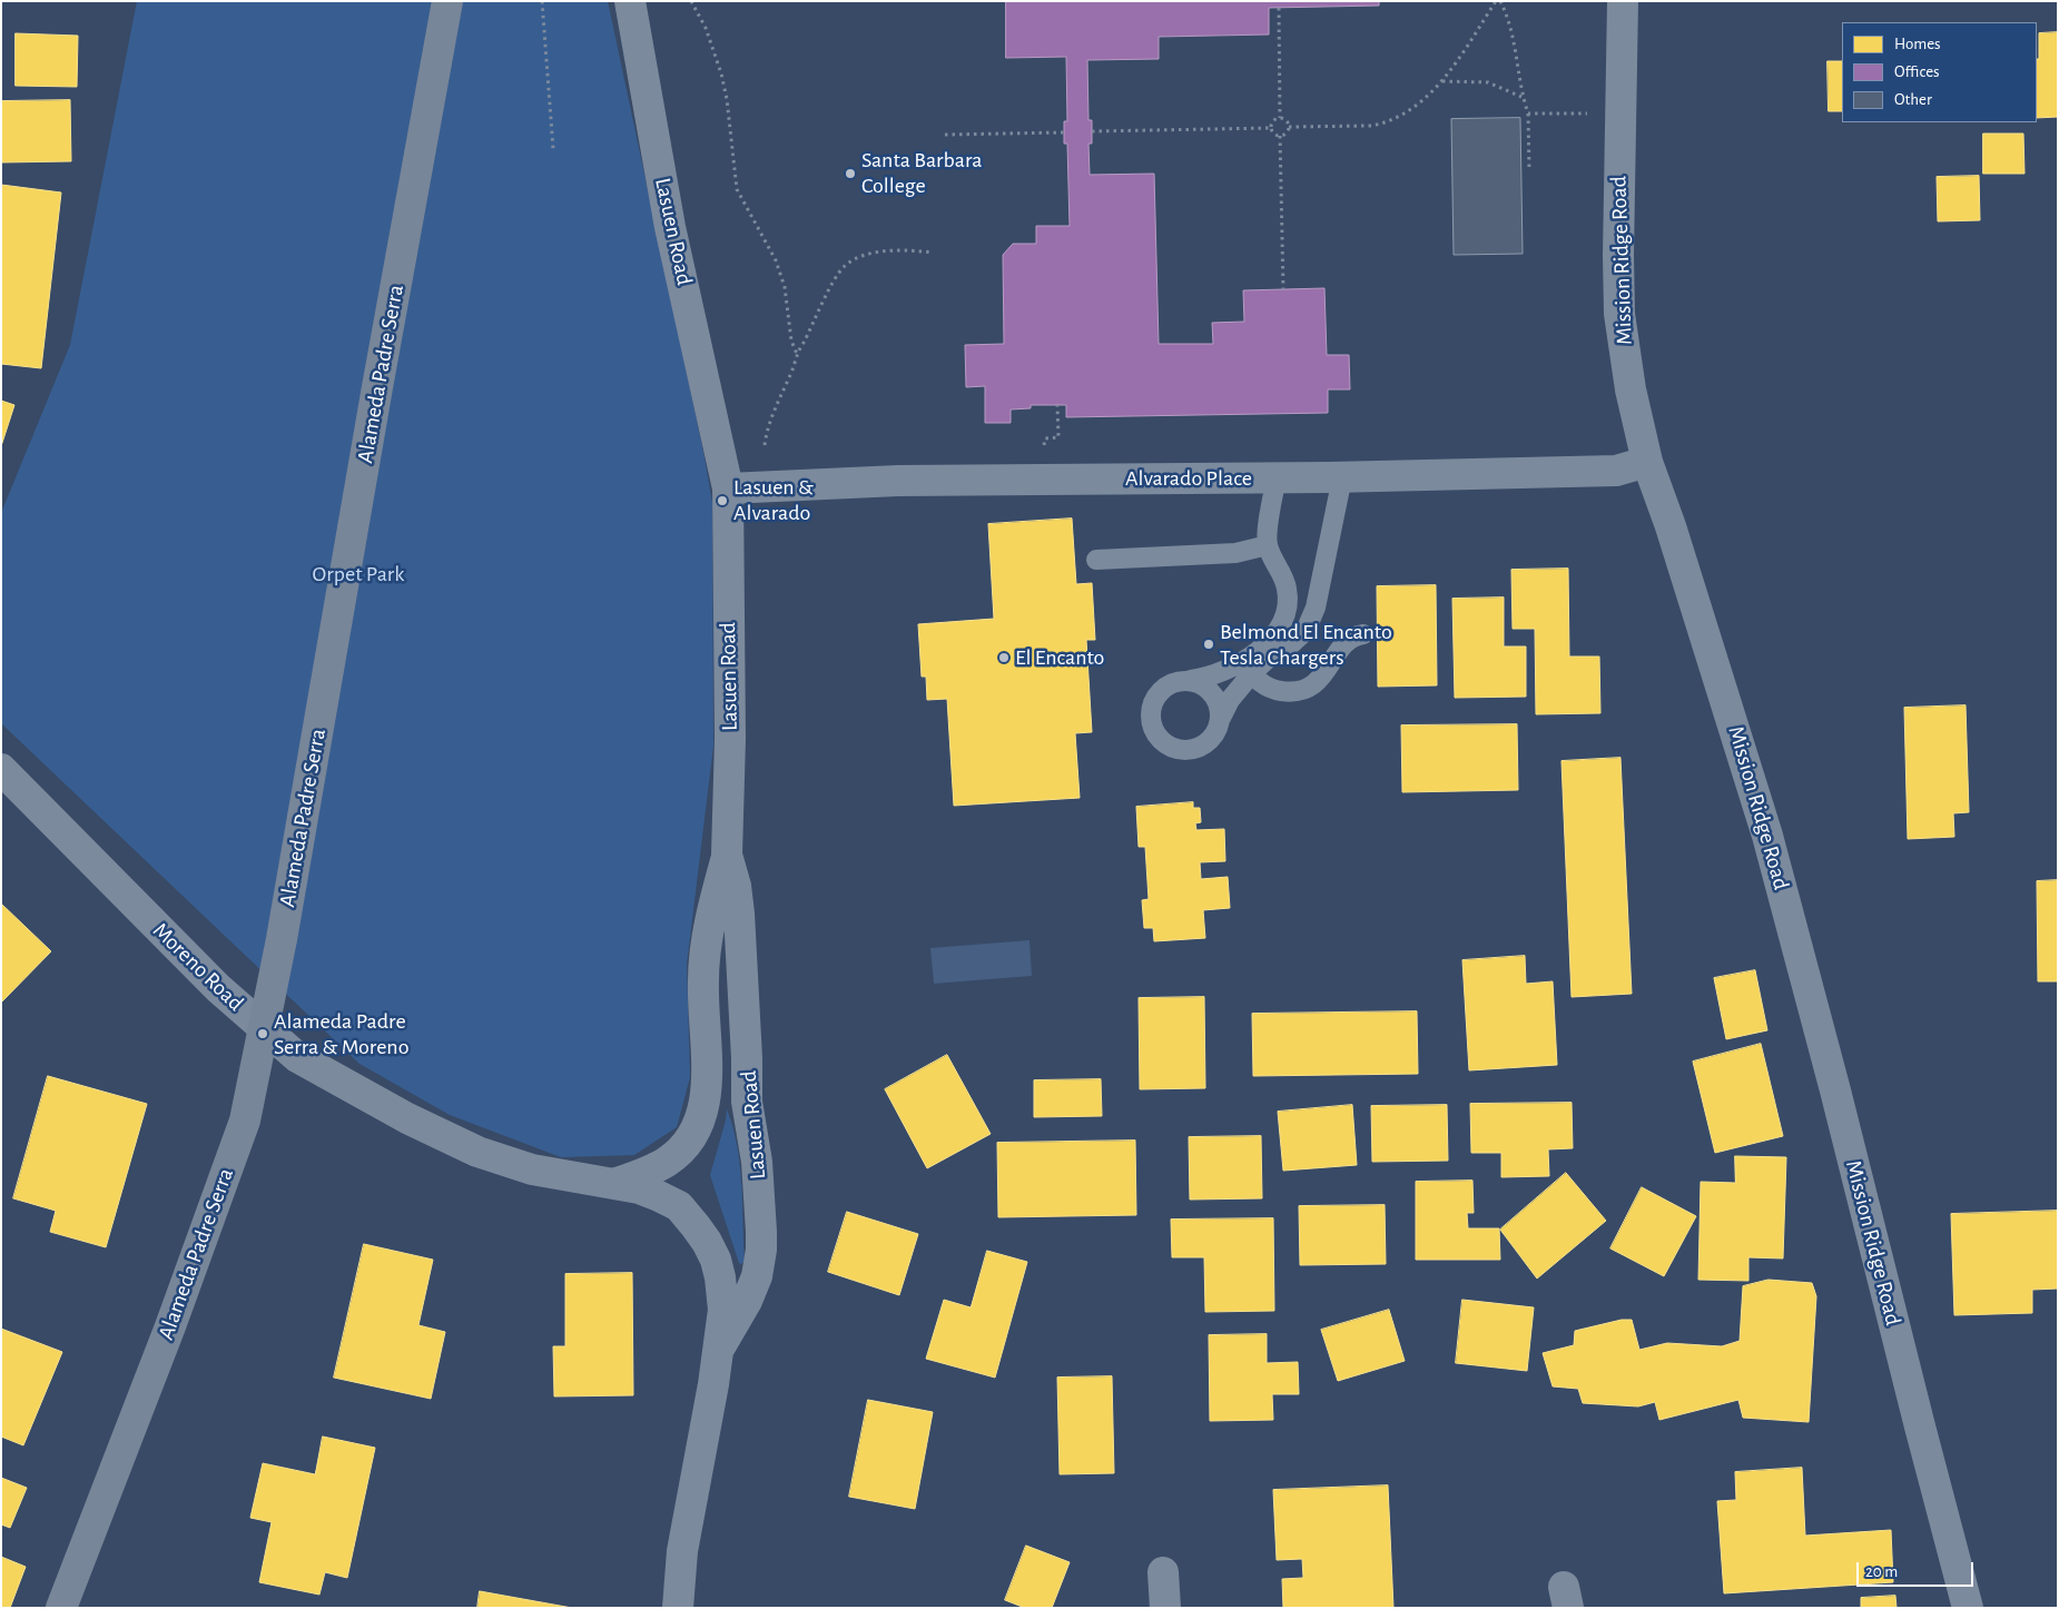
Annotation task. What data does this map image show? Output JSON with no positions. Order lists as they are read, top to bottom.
{
  "streets": {
    "street": [
      "Lasuen Road",
      "Mission Ridge Road",
      "Alameda Padre Serra",
      "Alvarado Place",
      "Moreno Road"
    ]
  },
  "crossings": [
    ["Lasuen Road", "Alvarado Place"],
    ["Lasuen Road", "Moreno Road"],
    ["Mission Ridge Road", "Alvarado Place"],
    ["Alameda Padre Serra", "Moreno Road"]
  ],
  "parks": ["Orpet Park"],
  "places": [
    "Santa Barbara College",
    "Lasuen & Alvarado",
    "Belmond El Encanto Tesla Chargers",
    "El Encanto",
    "Alameda Padre Serra & Moreno"
  ],
  "legend": ["Homes", "Offices", "Other"],
  "scale_bar": "20 m"
}
